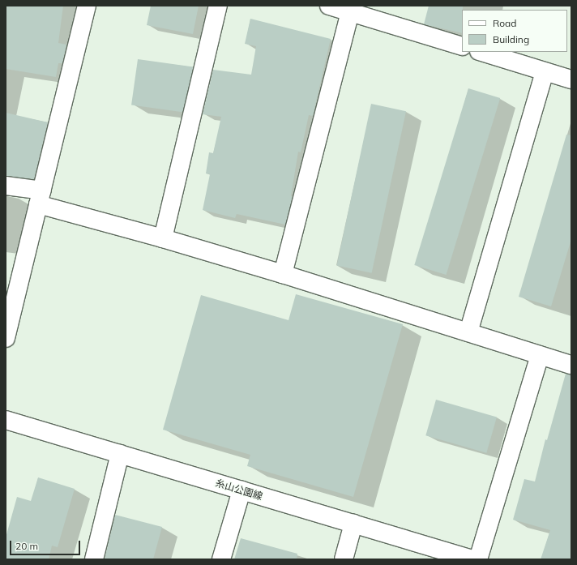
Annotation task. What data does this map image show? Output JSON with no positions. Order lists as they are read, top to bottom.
{
  "streets": {
    "street": ["糸山公園線"]
  },
  "legend": ["Road", "Building"],
  "scale_bar": "20 m"
}
